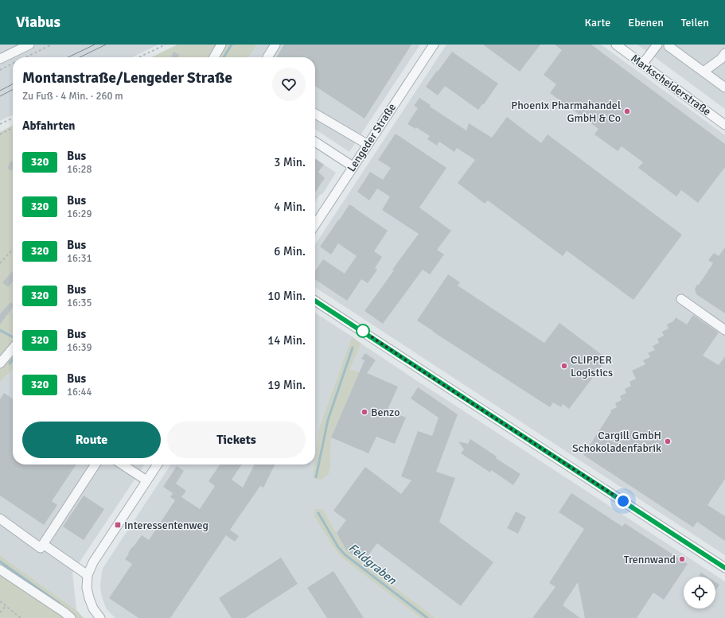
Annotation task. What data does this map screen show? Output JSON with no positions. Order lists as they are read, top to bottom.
{
  "streets": {
    "street": ["Markscheiderstraße", "Lengeder Straße"]
  },
  "water": ["Feldgraben"],
  "places": {
    "other": [
      "Phoenix Pharmahandel GmbH & Co",
      "CLIPPER Logistics",
      "Benzo",
      "Cargill GmbH Schokoladenfabrik",
      "Trennwand"
    ],
    "transit": ["Interessentenweg"]
  },
  "lines": ["bus line 320"],
  "page": {
    "header": "Viabus",
    "nav": ["Karte", "Ebenen", "Teilen"],
    "heading": [
      ["Montanstraße/Lengeder Straße", "Zu Fuß · 4 Min. · 260 m"],
      "Abfahrten"
    ],
    "list": [
      {
        "mark": "320",
        "name": "Bus",
        "note": "16:28",
        "value": "3 Min."
      },
      {
        "mark": "320",
        "name": "Bus",
        "note": "16:29",
        "value": "4 Min."
      },
      {
        "mark": "320",
        "name": "Bus",
        "note": "16:31",
        "value": "6 Min."
      },
      {
        "mark": "320",
        "name": "Bus",
        "note": "16:35",
        "value": "10 Min."
      },
      {
        "mark": "320",
        "name": "Bus",
        "note": "16:39",
        "value": "14 Min."
      },
      {
        "mark": "320",
        "name": "Bus",
        "note": "16:44",
        "value": "19 Min."
      }
    ],
    "buttons": ["Route", "Tickets"]
  }
}
